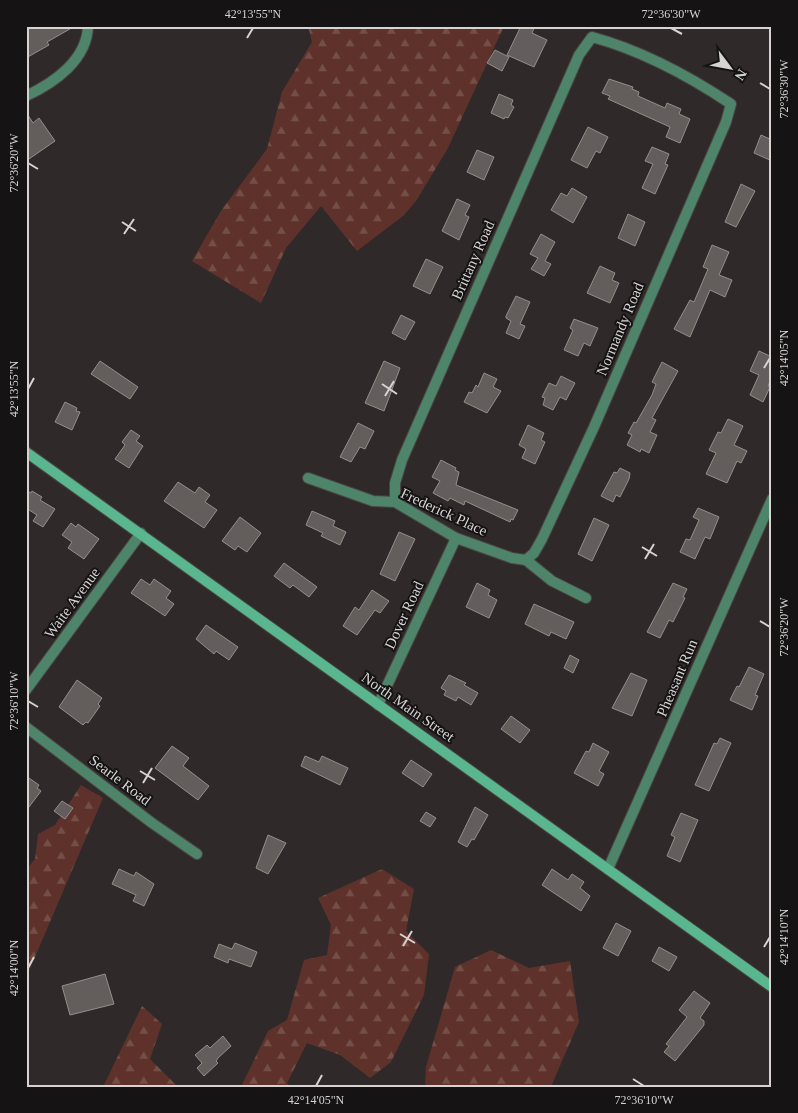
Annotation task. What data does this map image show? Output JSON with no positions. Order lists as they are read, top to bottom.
{
  "streets": {
    "street": [
      "Brittany Road",
      "Normandy Road",
      "Frederick Place",
      "Waite Avenue",
      "Dover Road",
      "Pheasant Run",
      "North Main Street",
      "Searle Road"
    ]
  },
  "crossings": [
    ["Brittany Road", "Normandy Road"],
    ["Brittany Road", "Frederick Place"],
    ["Normandy Road", "Frederick Place"],
    ["Frederick Place", "Dover Road"],
    ["Waite Avenue", "North Main Street"],
    ["Dover Road", "North Main Street"],
    ["Pheasant Run", "North Main Street"]
  ],
  "north": "bottom right",
  "coordinates": [
    "42°13'55\"N",
    "72°36'30\"W",
    "72°36'20\"W",
    "42°14'05\"N",
    "72°36'10\"W",
    "42°14'10\"N",
    "42°14'00\"N"
  ]
}
